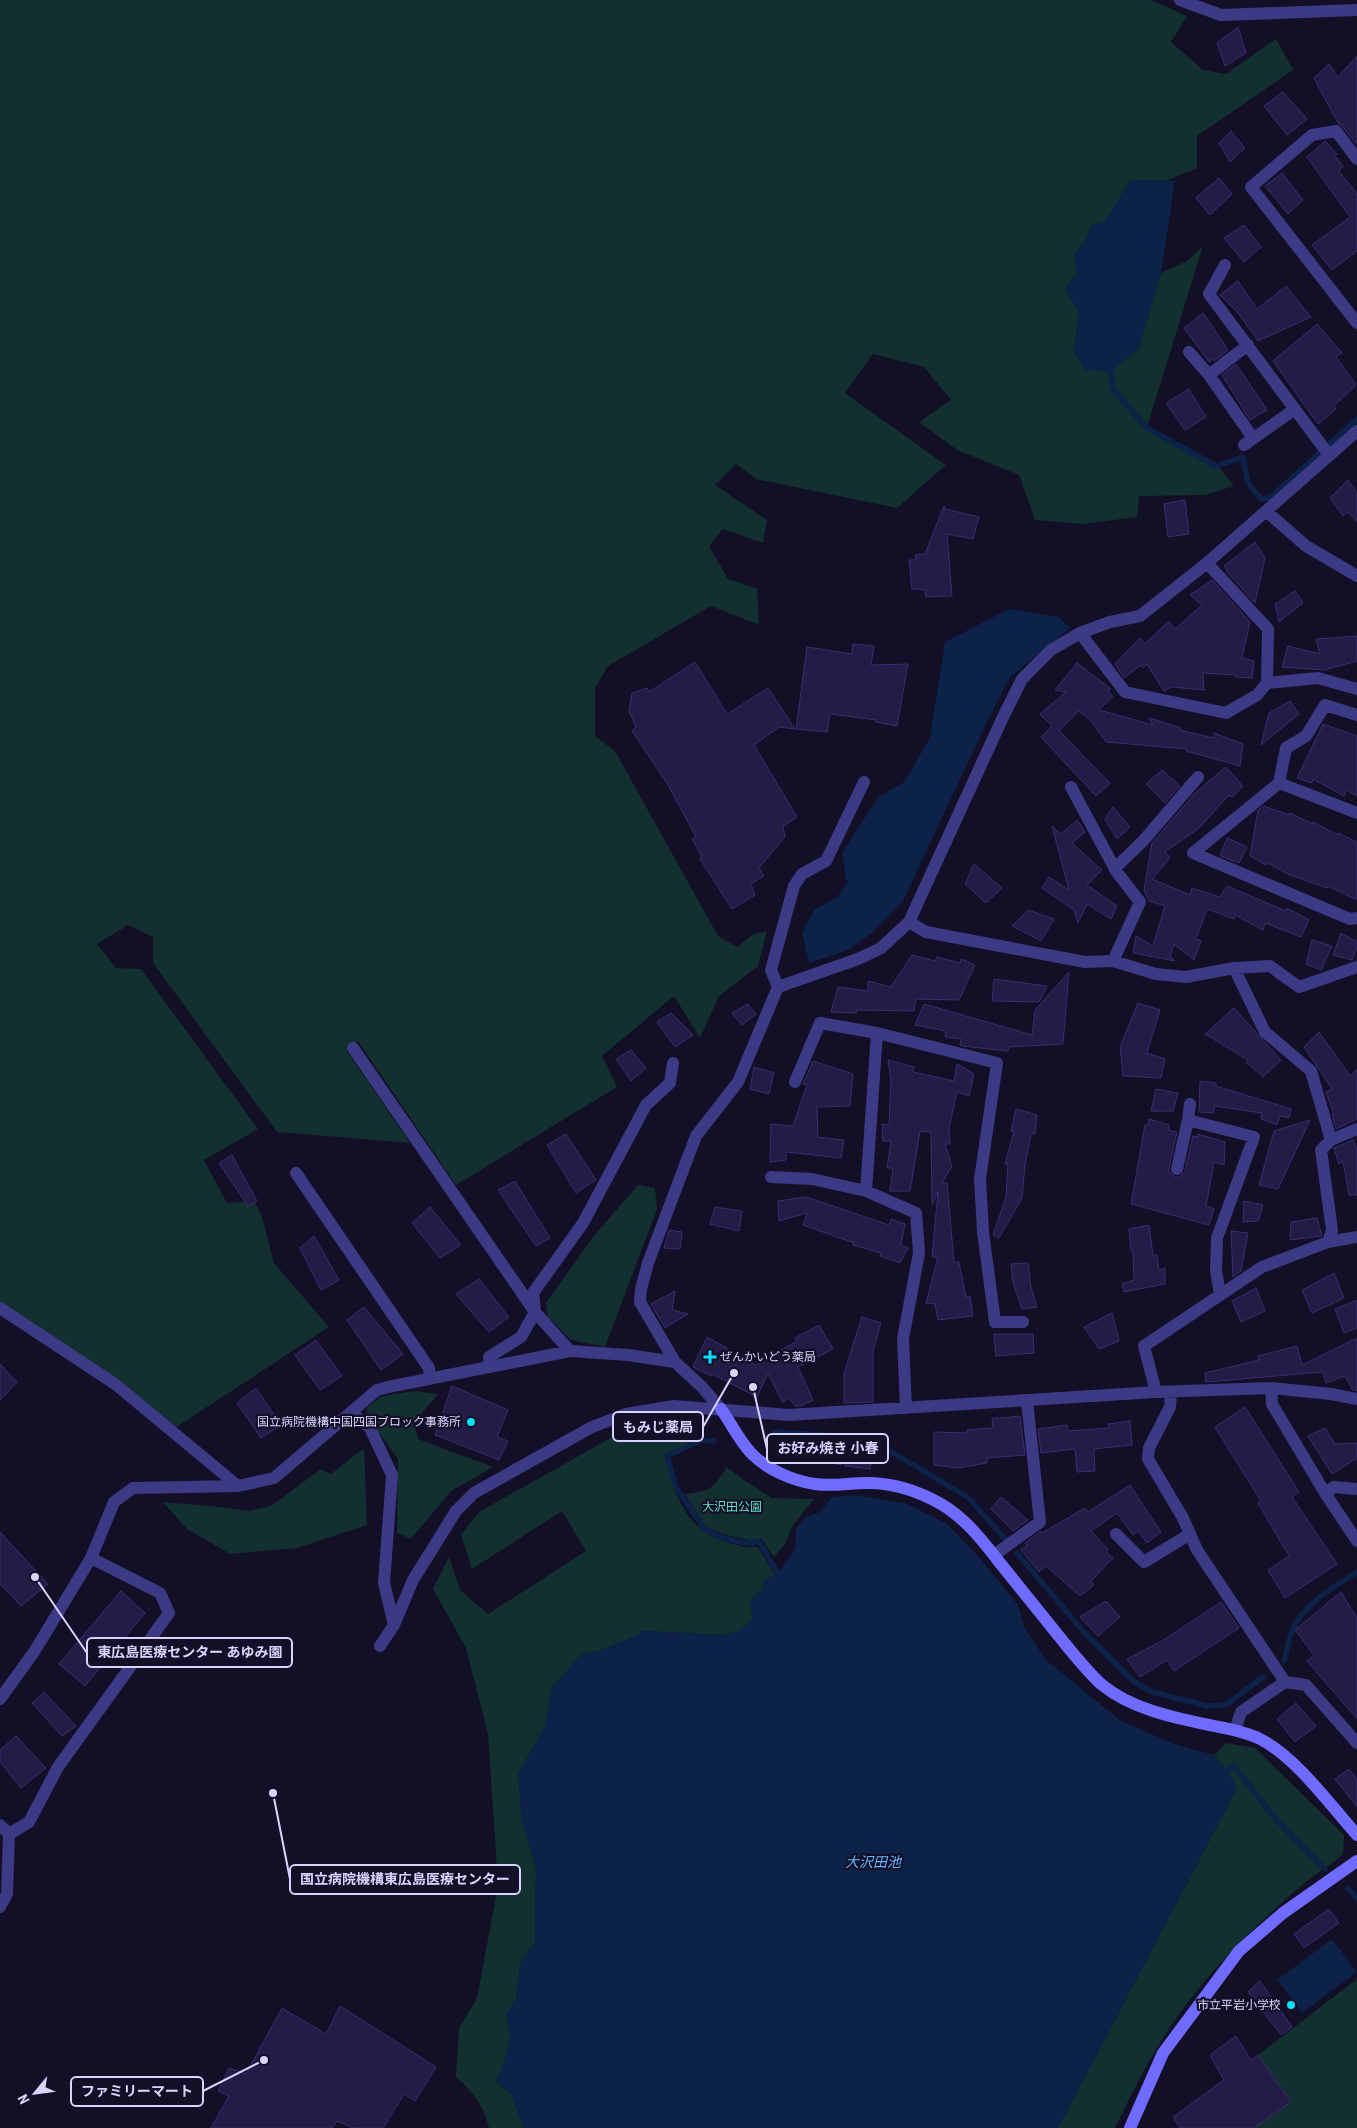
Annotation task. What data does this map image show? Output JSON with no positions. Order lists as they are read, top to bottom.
{
  "water": ["大沢田池"],
  "parks": ["大沢田公園"],
  "places": {
    "health": ["ぜんかいどう薬局"],
    "other": [
      "もみじ薬局",
      "お好み焼き 小春",
      "国立病院機構中国四国ブロック事務所",
      "東広島医療センター あゆみ園",
      "国立病院機構東広島医療センター",
      "市立平岩小学校",
      "ファミリーマート"
    ]
  },
  "north": "bottom left"
}
